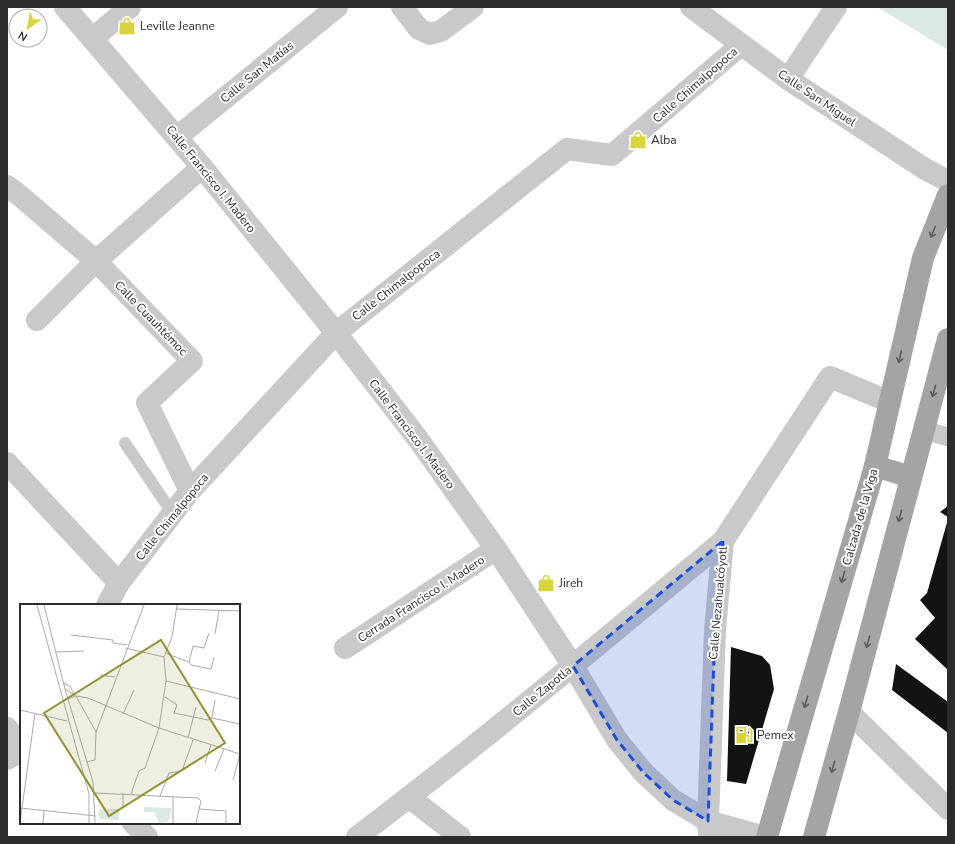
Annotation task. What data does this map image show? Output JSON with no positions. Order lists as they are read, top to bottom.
{
  "streets": {
    "main road": ["Calzada de la Viga"],
    "street": [
      "Calle San Matías",
      "Calle Chimalpopoca",
      "Calle San Miguel",
      "Calle Francisco I. Madero",
      "Calle Cuauhtémoc",
      "Cerrada Francisco I. Madero",
      "Calle Nezahualcóyotl",
      "Calle Zapotla"
    ]
  },
  "crossings": [
    ["Calle San Matías", "Calle Francisco I. Madero"],
    ["Calle Chimalpopoca", "Calle San Miguel"],
    ["Calle Chimalpopoca", "Calle Francisco I. Madero"],
    ["Calle Chimalpopoca", "Calle Cuauhtémoc"],
    ["Calle Francisco I. Madero", "Calzada de la Viga"],
    ["Calle Francisco I. Madero", "Cerrada Francisco I. Madero"],
    ["Calle Francisco I. Madero", "Calle Nezahualcóyotl"],
    ["Calle Francisco I. Madero", "Calle Zapotla"],
    ["Calzada de la Viga", "Calle Nezahualcóyotl"],
    ["Calle Nezahualcóyotl", "Calle Zapotla"]
  ],
  "places": {
    "shop": ["Leville Jeanne", "Alba", "Jireh"],
    "fuel station": ["Pemex"]
  },
  "north": "bottom left"
}
